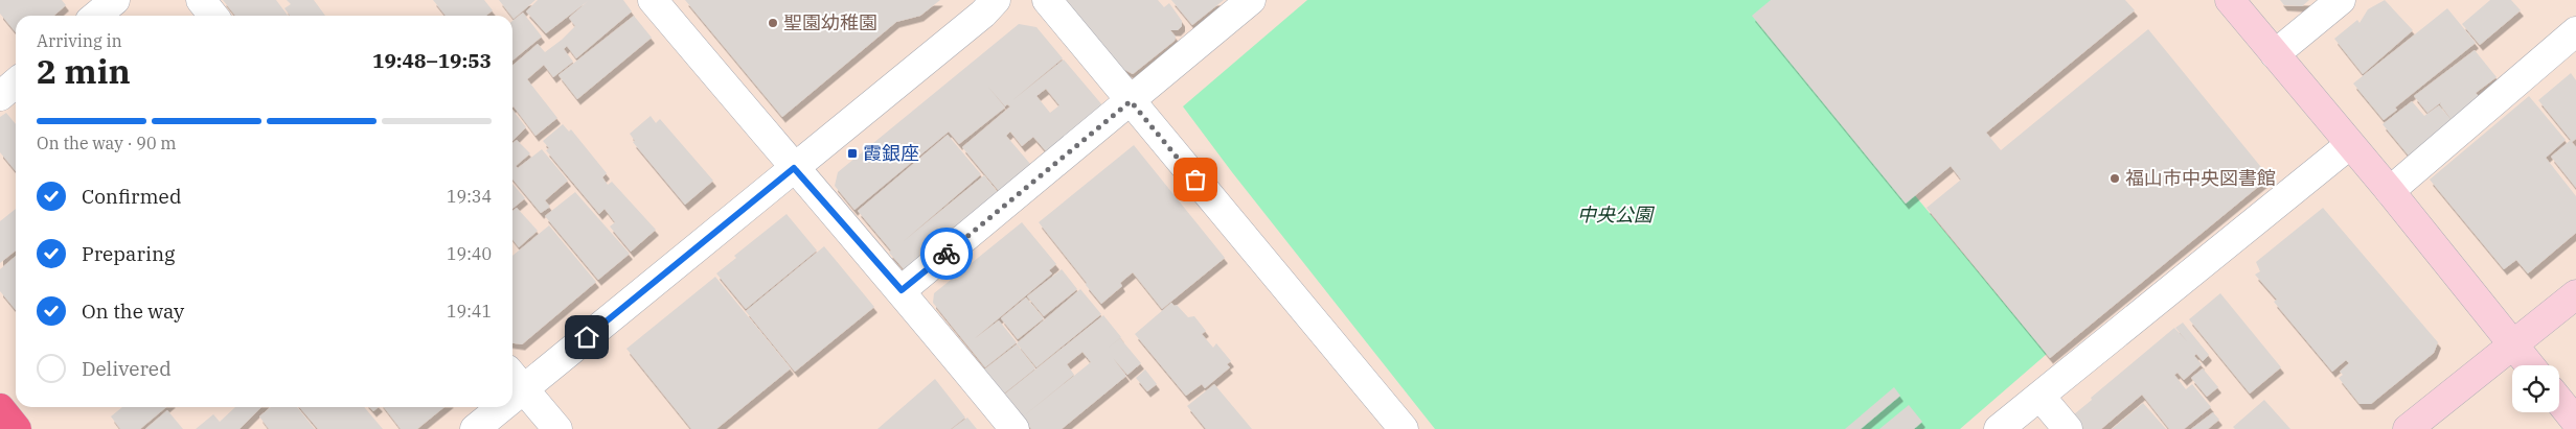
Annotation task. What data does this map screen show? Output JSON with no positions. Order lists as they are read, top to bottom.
{
  "parks": ["中央公園"],
  "places": {
    "other": ["聖園幼稚園", "福山市中央図書館"],
    "transit": ["霞銀座"]
  },
  "page": {
    "heading": ["2 min", "Arriving in", "19:48–19:53"],
    "bar": "On the way · 90 m",
    "list": [
      ["Confirmed", "19:34"],
      ["Preparing", "19:40"],
      ["On the way", "19:41"],
      "Delivered"
    ]
  }
}
